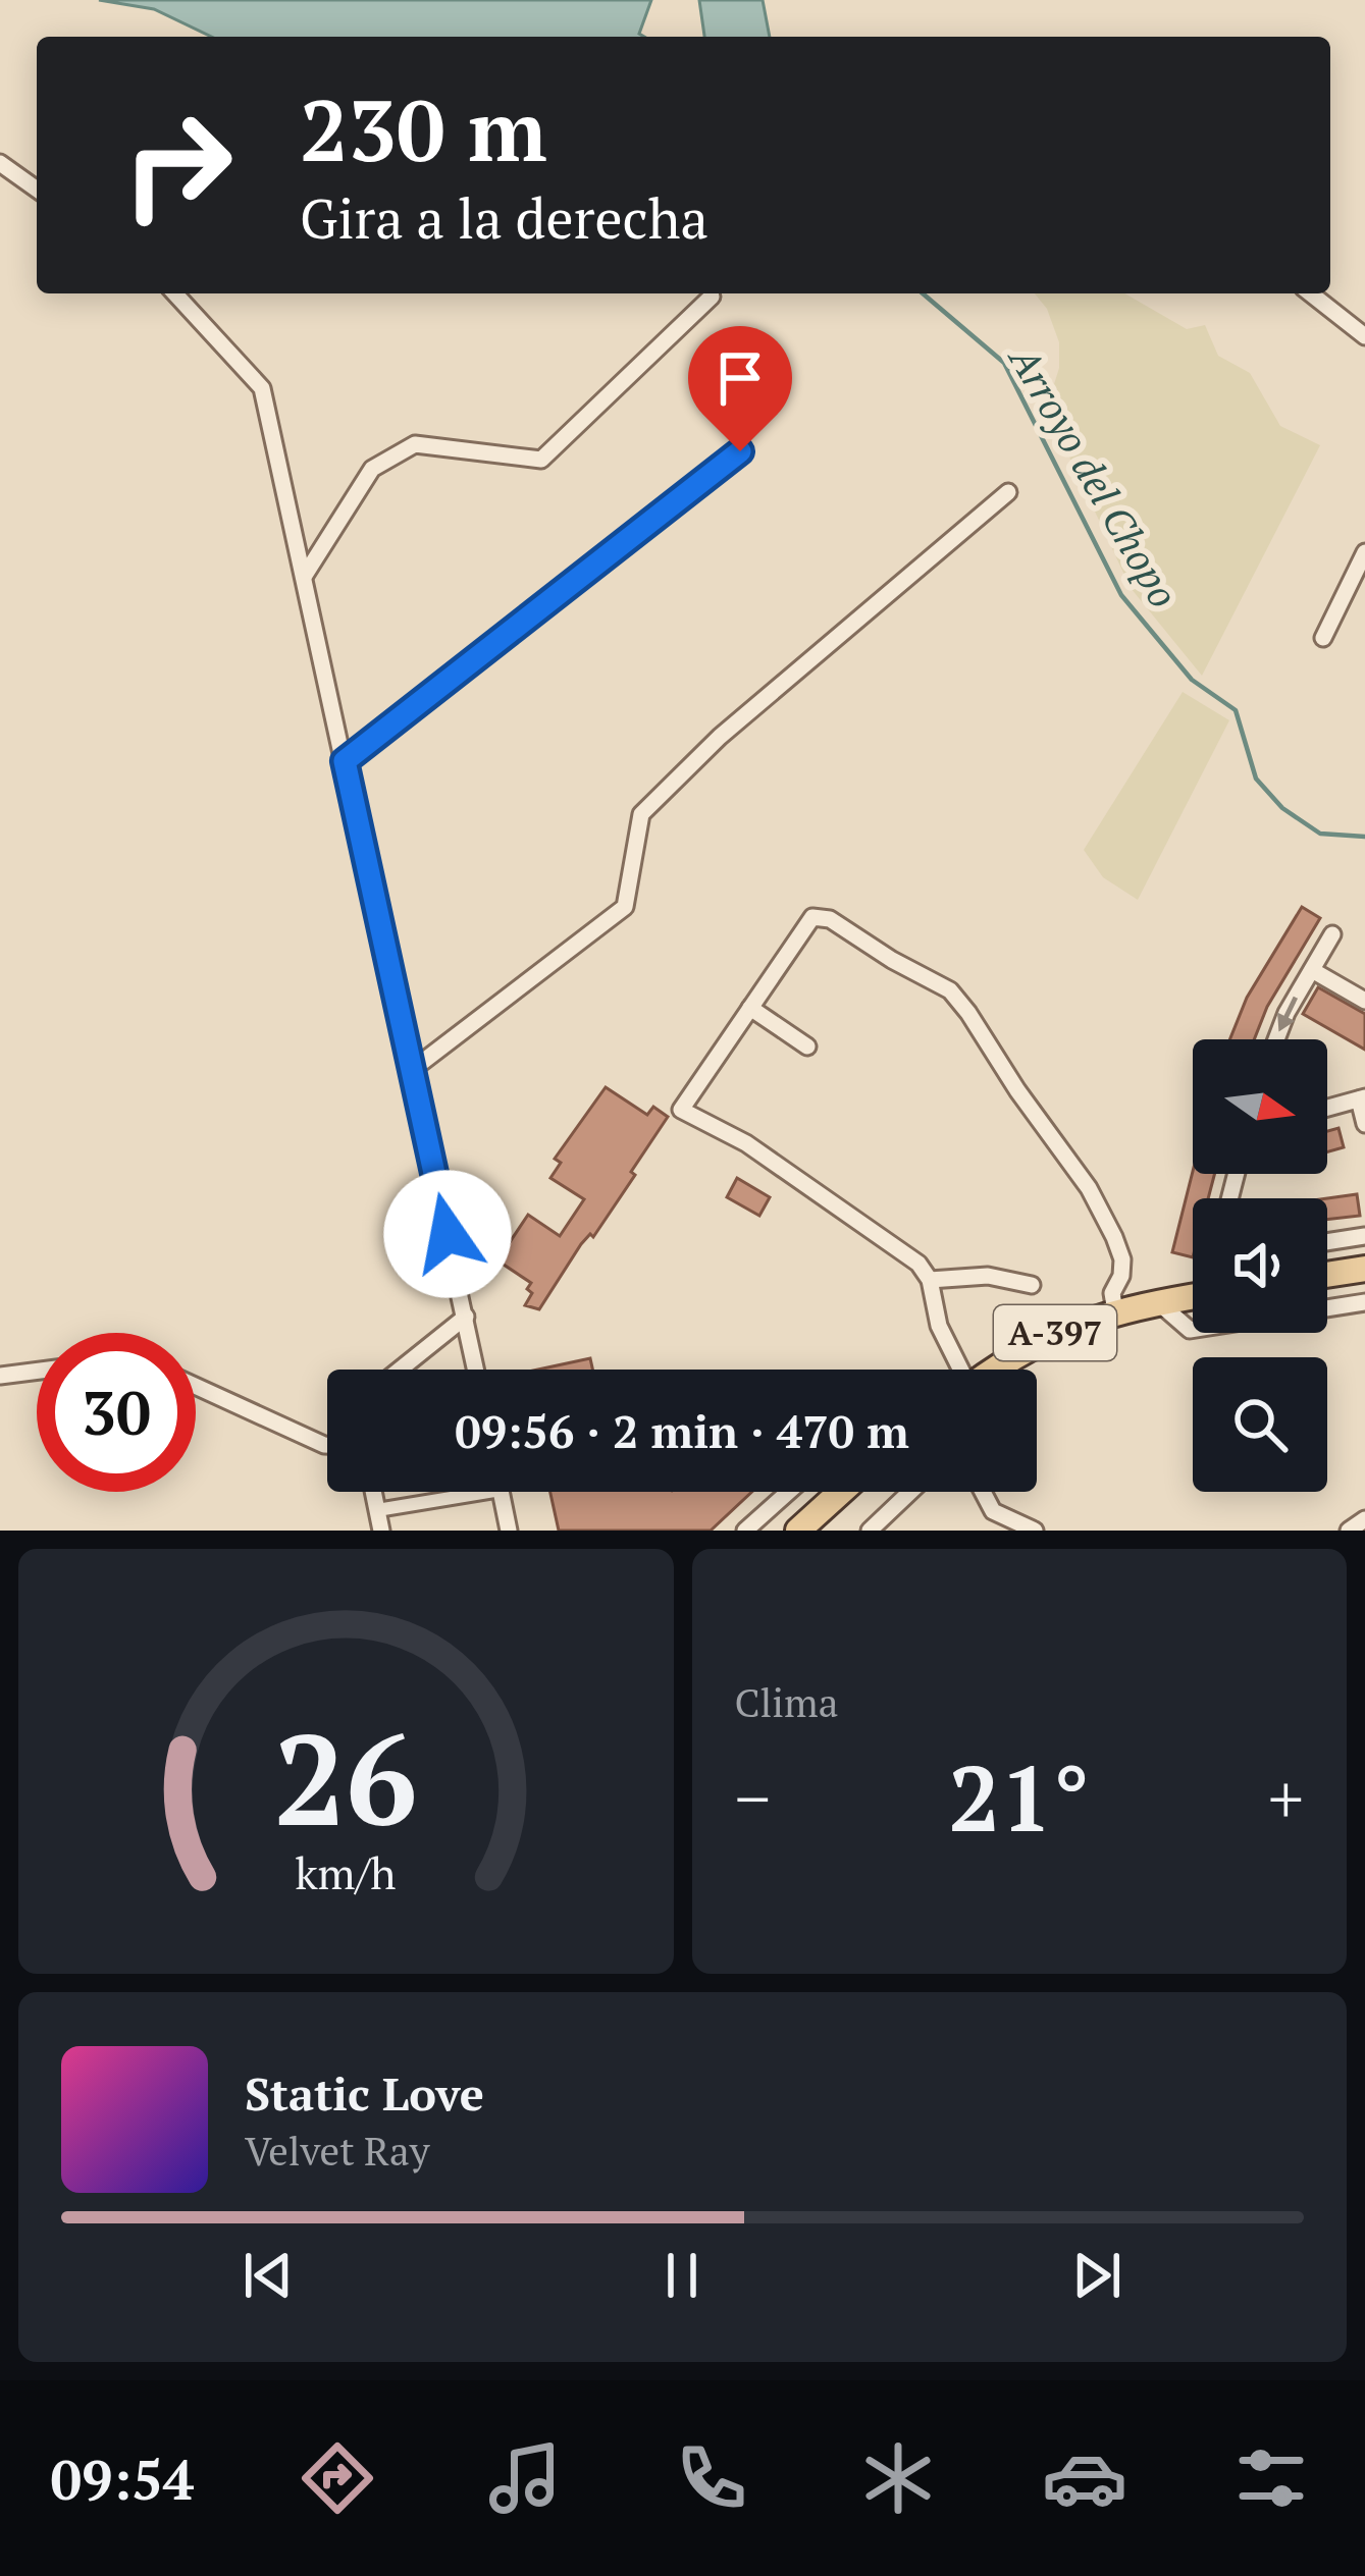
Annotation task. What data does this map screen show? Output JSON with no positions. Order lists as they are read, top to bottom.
{
  "streets": {
    "main road": ["A-397"]
  },
  "water": ["Arroyo del Chopo"],
  "north": "right",
  "page": {
    "turn": ["230 m", "Gira a la derecha"],
    "limit": "30",
    "trip": "09:56 · 2 min · 470 m",
    "tile": "Clima",
    "heat": ["−", "21°", "+"],
    "song": ["Static Love", "Velvet Ray"],
    "tabs": "09:54",
    "gauge": ["26", "km/h"]
  }
}
